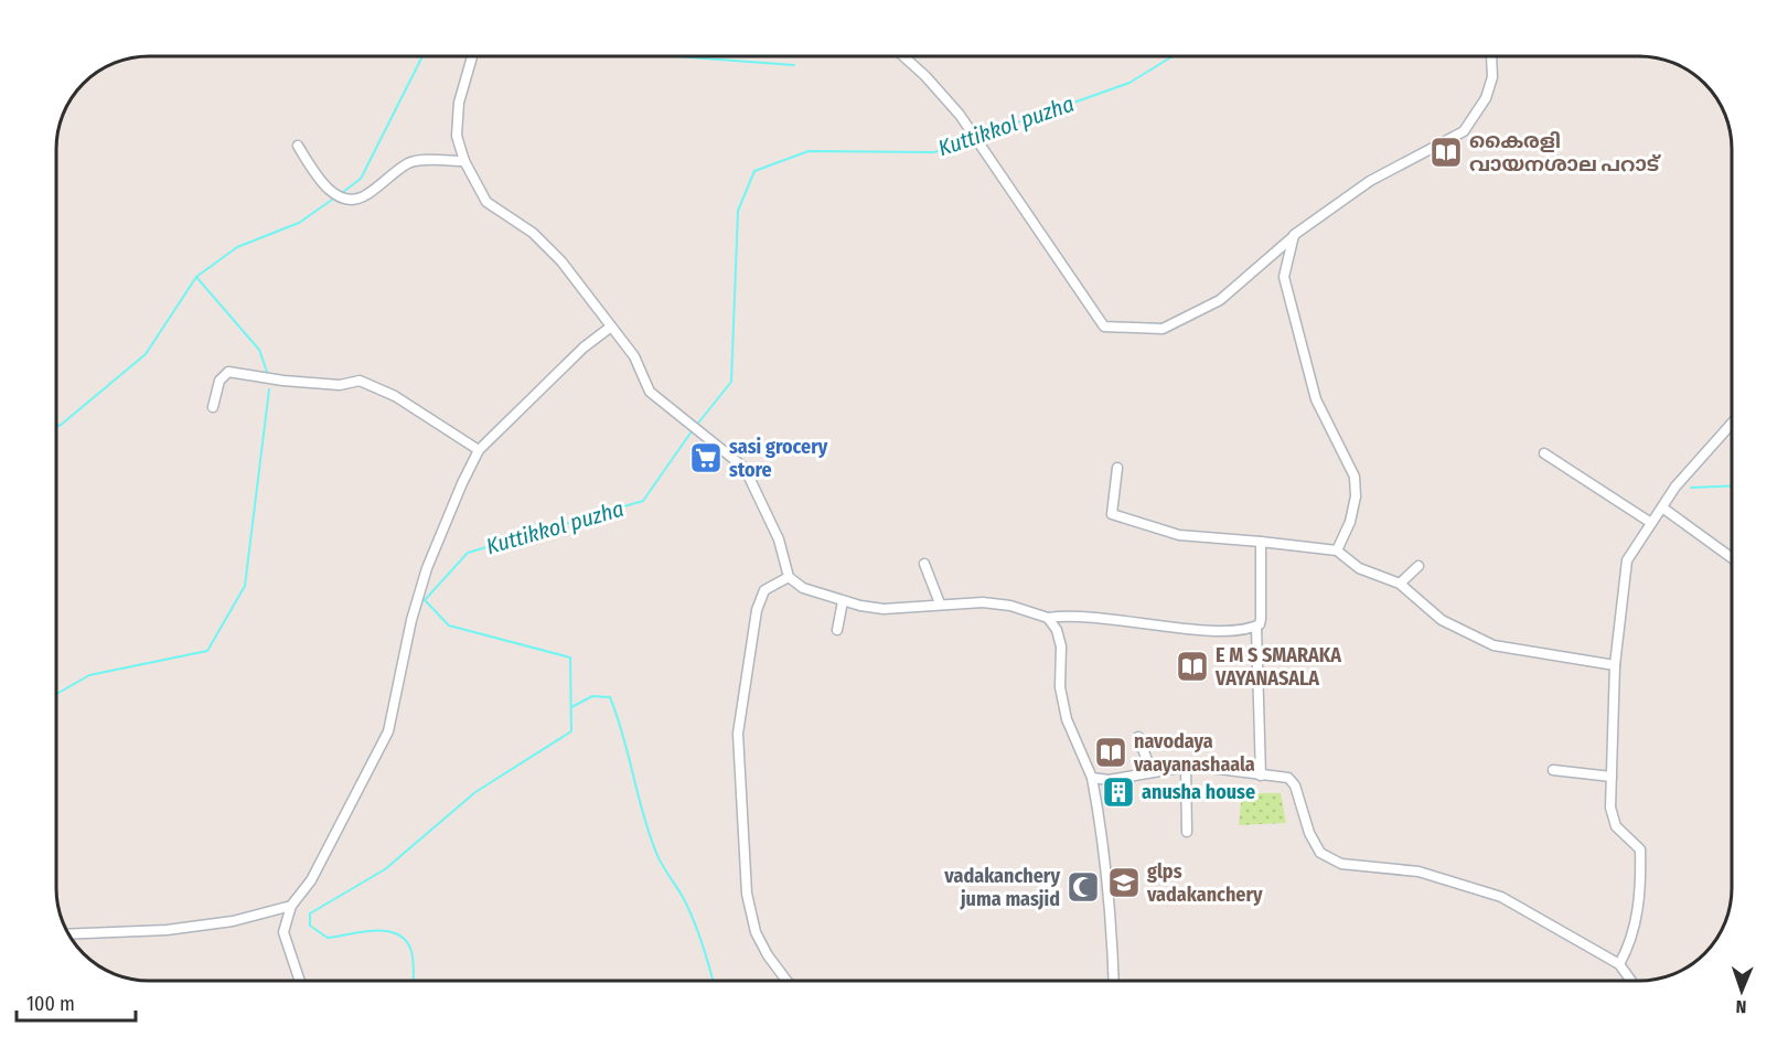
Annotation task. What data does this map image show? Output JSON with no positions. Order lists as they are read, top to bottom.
{
  "water": ["Kuttikkol puzha"],
  "places": {
    "library": ["കൈരളി വായനശാല പറാട്", "E M S SMARAKA VAYANASALA", "navodaya vaayanashaala"],
    "supermarket": ["sasi grocery store"],
    "building": ["anusha house"],
    "school or university": ["glps vadakanchery"],
    "mosque": ["vadakanchery juma masjid"]
  },
  "scale_bar": "100 m",
  "north": "bottom"
}
